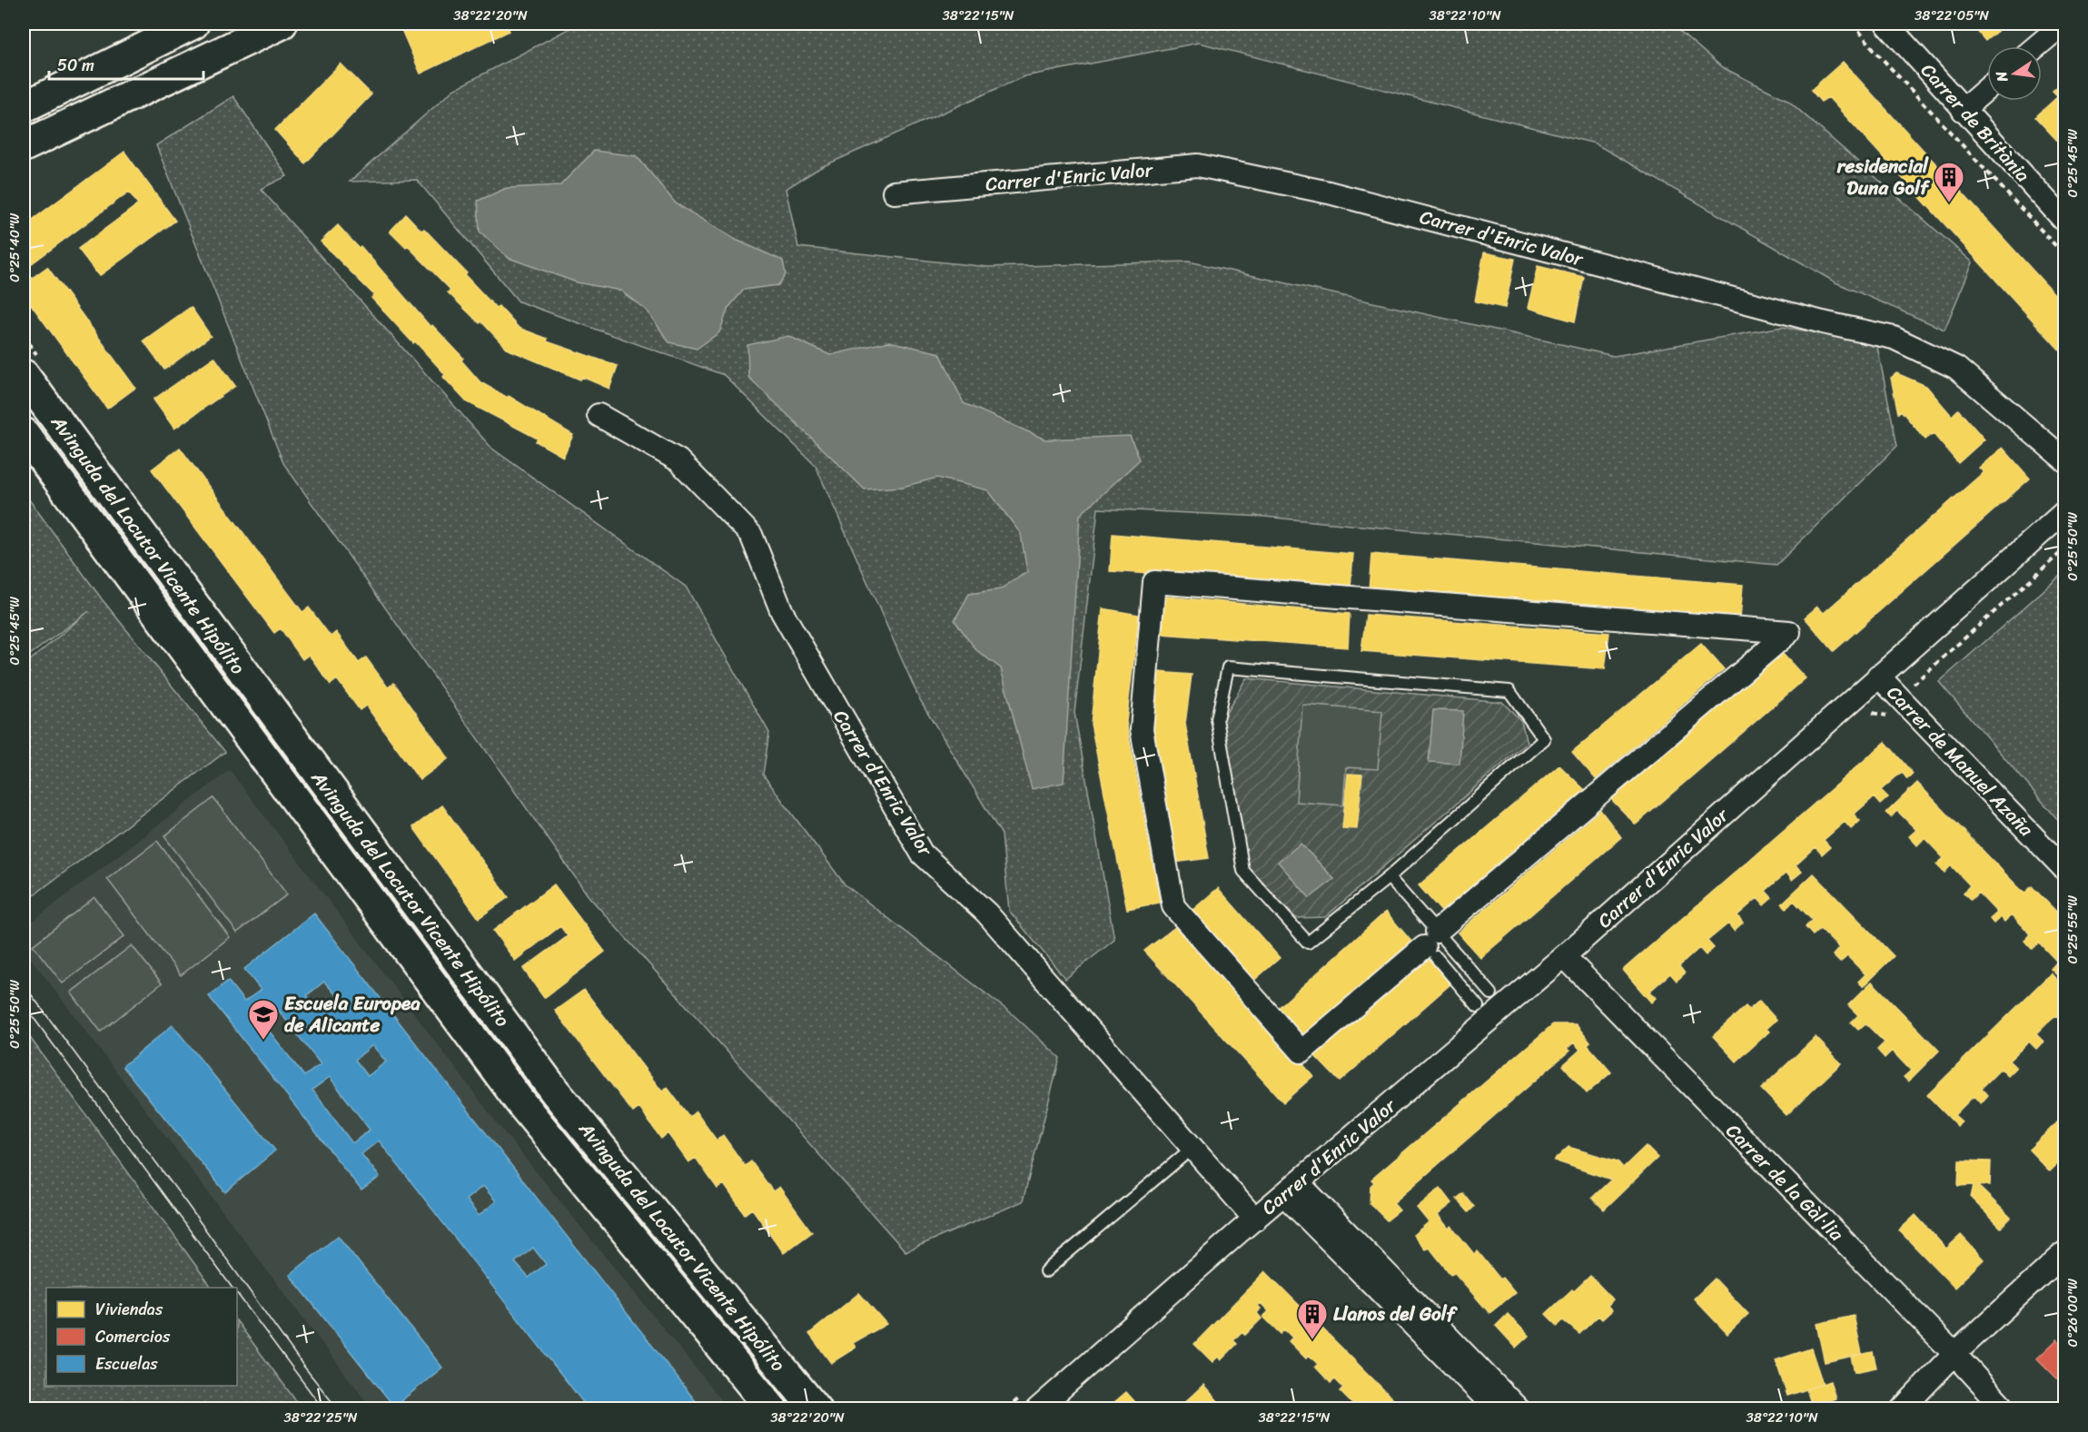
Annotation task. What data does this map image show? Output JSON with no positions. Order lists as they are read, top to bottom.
{
  "streets": {
    "main road": ["Avinguda del Locutor Vicente Hipólito"],
    "street": [
      "Carrer de Britània",
      "Carrer d'Enric Valor",
      "Carrer de Manuel Azaña",
      "Carrer de la Gàl·lia"
    ]
  },
  "crossings": [
    ["Carrer d'Enric Valor", "Carrer de Manuel Azaña"],
    ["Carrer d'Enric Valor", "Carrer de la Gàl·lia"]
  ],
  "places": {
    "building": ["residencial Duna Golf", "Llanos del Golf"],
    "school or university": ["Escuela Europea de Alicante"]
  },
  "legend": ["Viviendas", "Comercios", "Escuelas"],
  "scale_bar": "50 m",
  "north": "left",
  "coordinates": [
    "38°22'20\"N",
    "38°22'15\"N",
    "38°22'10\"N",
    "38°22'05\"N",
    "0°25'45\"W",
    "0°25'40\"W",
    "0°25'50\"W",
    "0°25'55\"W",
    "0°26'00\"W",
    "38°22'25\"N"
  ]
}
